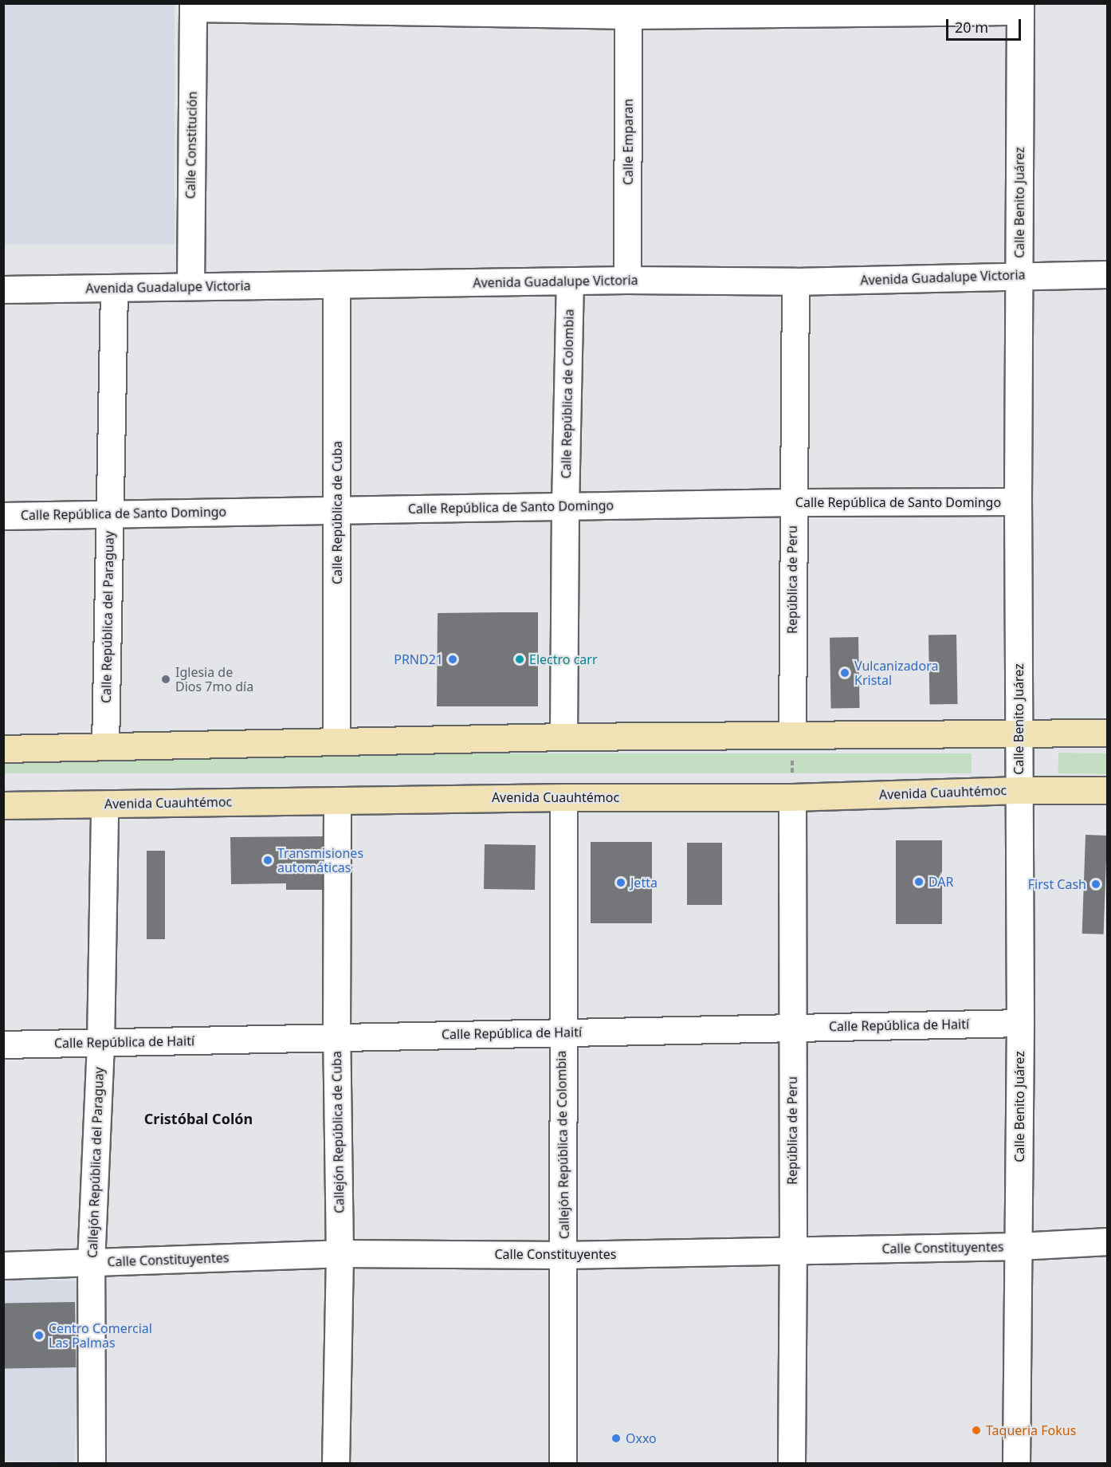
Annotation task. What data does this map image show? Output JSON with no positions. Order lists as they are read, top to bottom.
{
  "streets": {
    "main road": ["Avenida Cuauhtémoc"],
    "street": [
      "Calle Emparan",
      "Calle Constitución",
      "Calle Benito Juárez",
      "Avenida Guadalupe Victoria",
      "Calle República de Colombia",
      "Calle República de Santo Domingo",
      "Calle República de Cuba",
      "República de Peru",
      "Calle República del Paraguay",
      "Calle República de Haití",
      "Callejón República de Cuba",
      "Callejón República de Colombia",
      "Callejón República del Paraguay",
      "Calle Constituyentes"
    ]
  },
  "crossings": [
    ["Calle Emparan", "Avenida Guadalupe Victoria"],
    ["Calle Constitución", "Avenida Guadalupe Victoria"],
    ["Calle Benito Juárez", "Avenida Guadalupe Victoria"],
    ["Calle Benito Juárez", "Calle República de Santo Domingo"],
    ["Calle Benito Juárez", "Avenida Cuauhtémoc"],
    ["Calle Benito Juárez", "Calle República de Haití"],
    ["Calle Benito Juárez", "Calle Constituyentes"],
    ["Avenida Guadalupe Victoria", "Calle República de Colombia"],
    ["Avenida Guadalupe Victoria", "Calle República de Cuba"],
    ["Avenida Guadalupe Victoria", "República de Peru"],
    ["Avenida Guadalupe Victoria", "Calle República del Paraguay"],
    ["Calle República de Colombia", "Calle República de Santo Domingo"],
    ["Calle República de Santo Domingo", "Calle República de Cuba"],
    ["Calle República de Santo Domingo", "República de Peru"],
    ["Calle República de Santo Domingo", "Calle República del Paraguay"],
    ["República de Peru", "Avenida Cuauhtémoc"],
    ["República de Peru", "Calle República de Haití"],
    ["República de Peru", "Calle Constituyentes"],
    ["Avenida Cuauhtémoc", "Callejón República de Cuba"],
    ["Avenida Cuauhtémoc", "Callejón República de Colombia"],
    ["Avenida Cuauhtémoc", "Callejón República del Paraguay"],
    ["Calle República de Haití", "Callejón República de Cuba"],
    ["Calle República de Haití", "Callejón República de Colombia"],
    ["Calle República de Haití", "Callejón República del Paraguay"],
    ["Callejón República de Cuba", "Calle Constituyentes"],
    ["Callejón República de Colombia", "Calle Constituyentes"],
    ["Callejón República del Paraguay", "Calle Constituyentes"]
  ],
  "districts": ["Cristóbal Colón"],
  "places": [
    "PRND21",
    "Electro carr",
    "Vulcanizadora Kristal",
    "Iglesia de Dios 7mo día",
    "Transmisiones automáticas",
    "DAR",
    "Jetta",
    "First Cash",
    "Centro Comercial Las Palmas",
    "Taqueria Fokus",
    "Oxxo"
  ],
  "scale_bar": "20 m"
}
